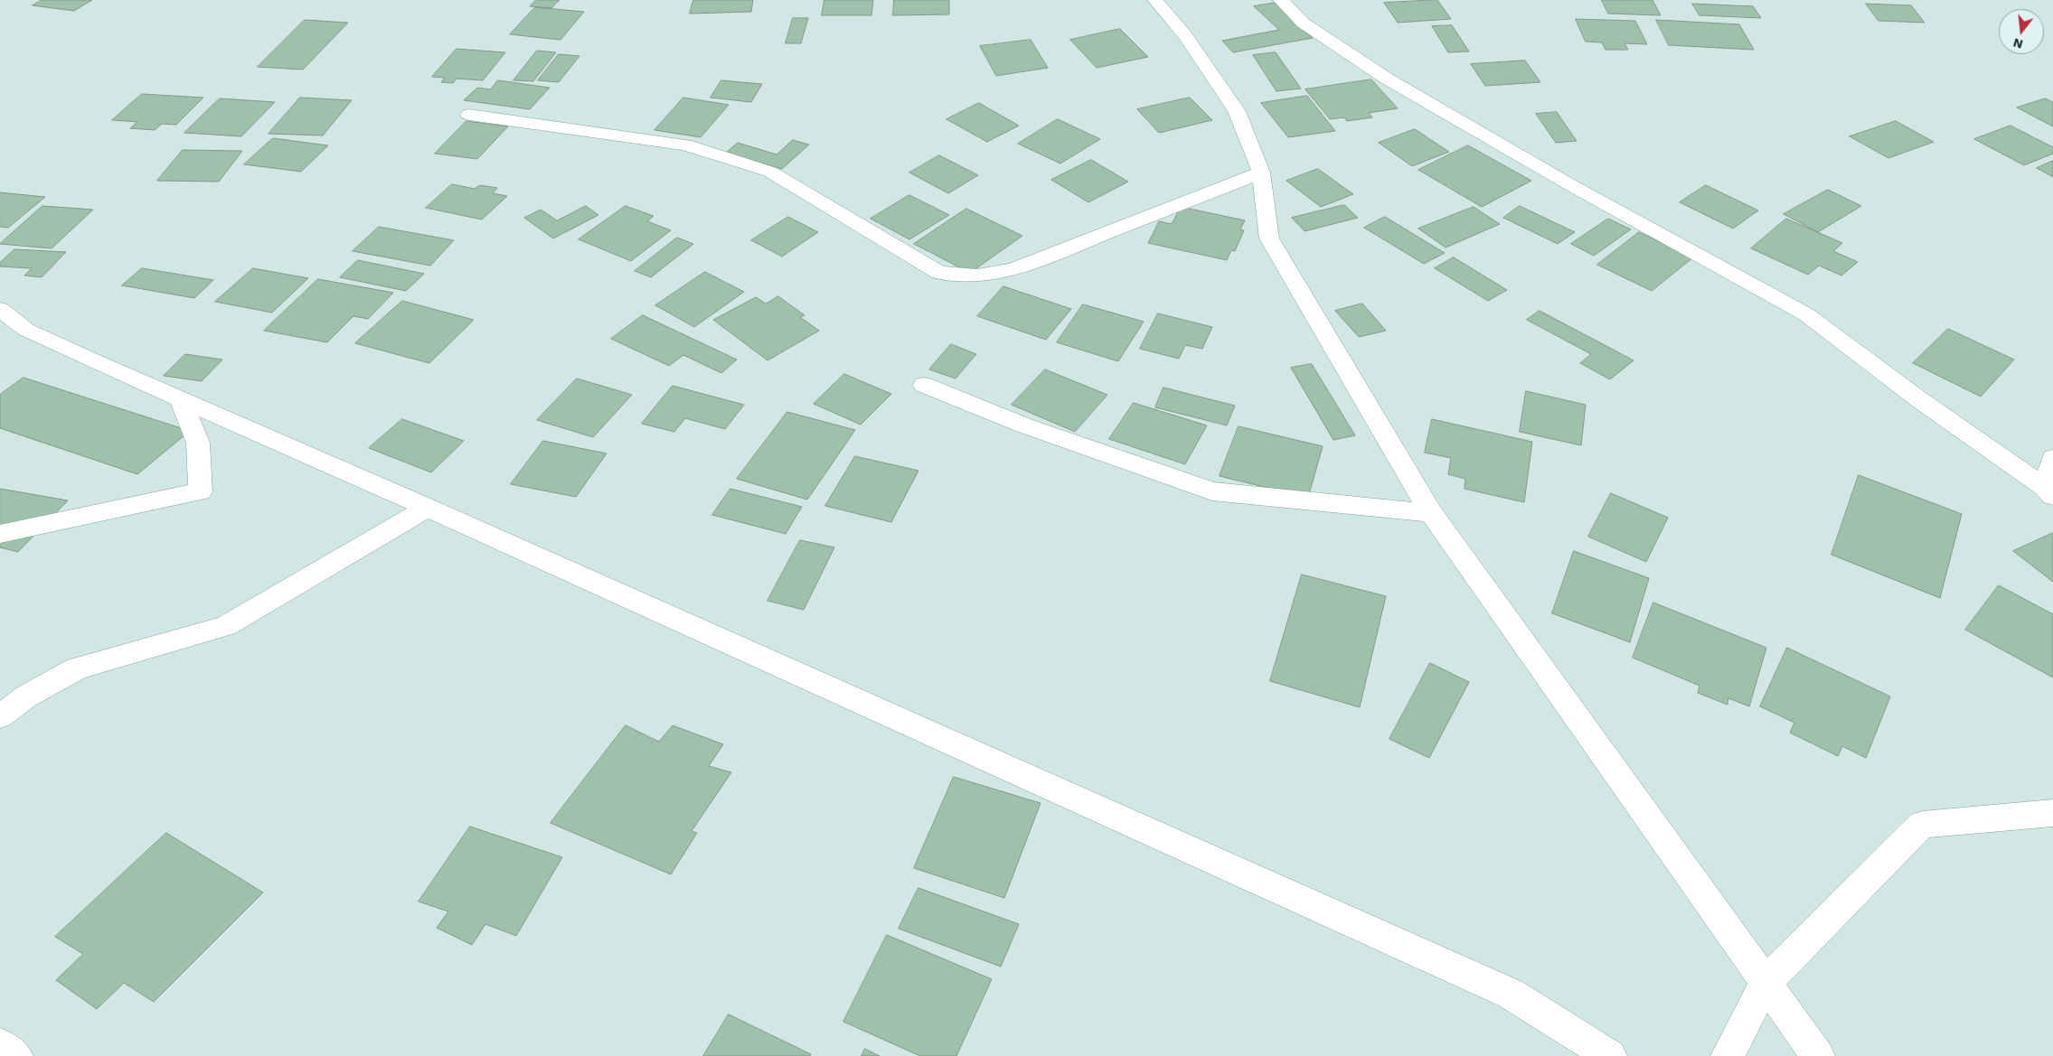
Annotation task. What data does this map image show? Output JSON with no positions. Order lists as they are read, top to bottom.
{
  "north": "bottom"
}
